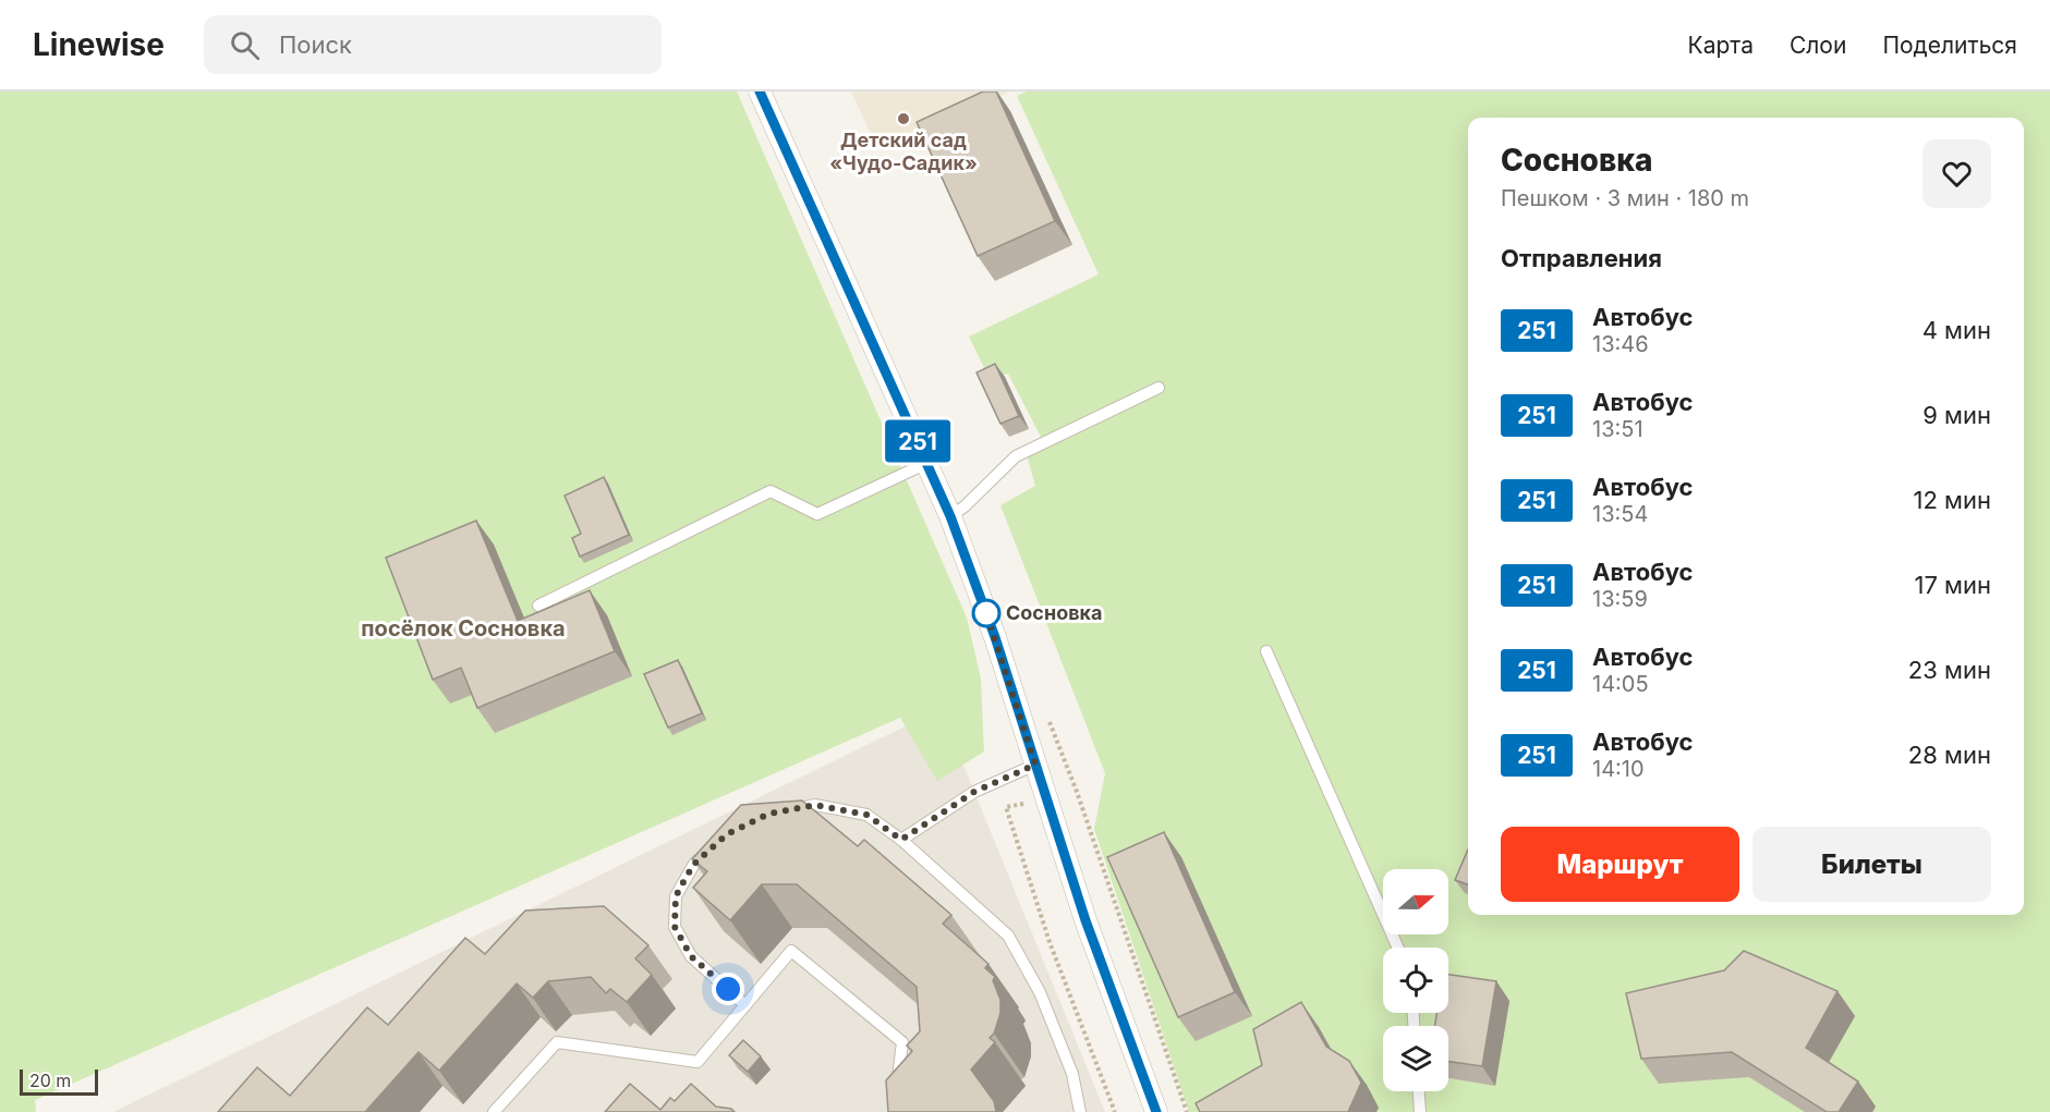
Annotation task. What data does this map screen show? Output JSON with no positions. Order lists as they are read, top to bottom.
{
  "districts": ["посёлок Сосновка"],
  "places": ["Детский сад «Чудо-Садик»", "Сосновка"],
  "lines": ["bus line 251"],
  "scale_bar": "20 m",
  "north": "right",
  "page": {
    "header": "Linewise",
    "search": "Поиск",
    "nav": ["Карта", "Слои", "Поделиться"],
    "on_map": "251",
    "heading": [
      ["Сосновка", "Пешком · 3 мин · 180 m"],
      "Отправления"
    ],
    "list": [
      {
        "mark": "251",
        "name": "Автобус",
        "note": "13:46",
        "value": "4 мин"
      },
      {
        "mark": "251",
        "name": "Автобус",
        "note": "13:51",
        "value": "9 мин"
      },
      {
        "mark": "251",
        "name": "Автобус",
        "note": "13:54",
        "value": "12 мин"
      },
      {
        "mark": "251",
        "name": "Автобус",
        "note": "13:59",
        "value": "17 мин"
      },
      {
        "mark": "251",
        "name": "Автобус",
        "note": "14:05",
        "value": "23 мин"
      },
      {
        "mark": "251",
        "name": "Автобус",
        "note": "14:10",
        "value": "28 мин"
      }
    ],
    "buttons": ["Маршрут", "Билеты"],
    "scale": "20 m"
  }
}
